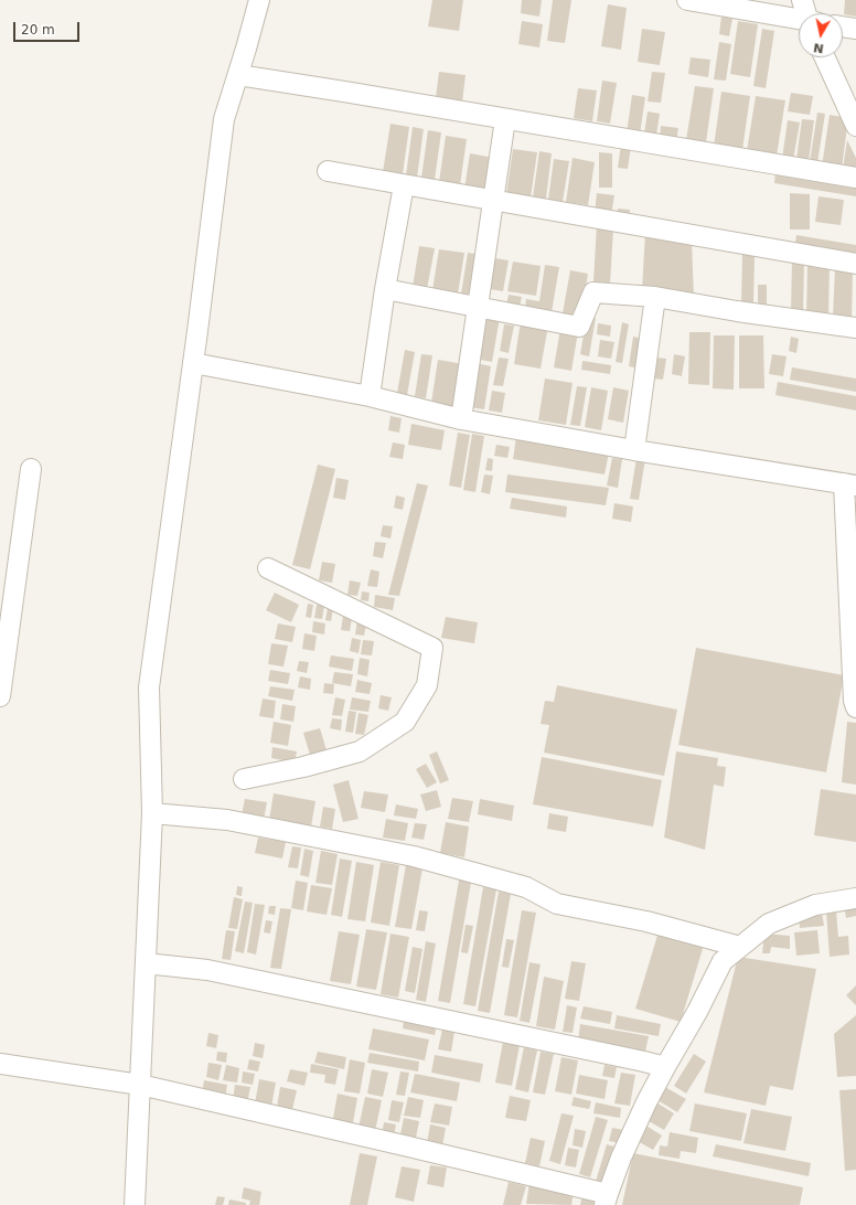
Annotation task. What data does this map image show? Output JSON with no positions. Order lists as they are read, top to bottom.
{
  "scale_bar": "20 m",
  "north": "bottom"
}
